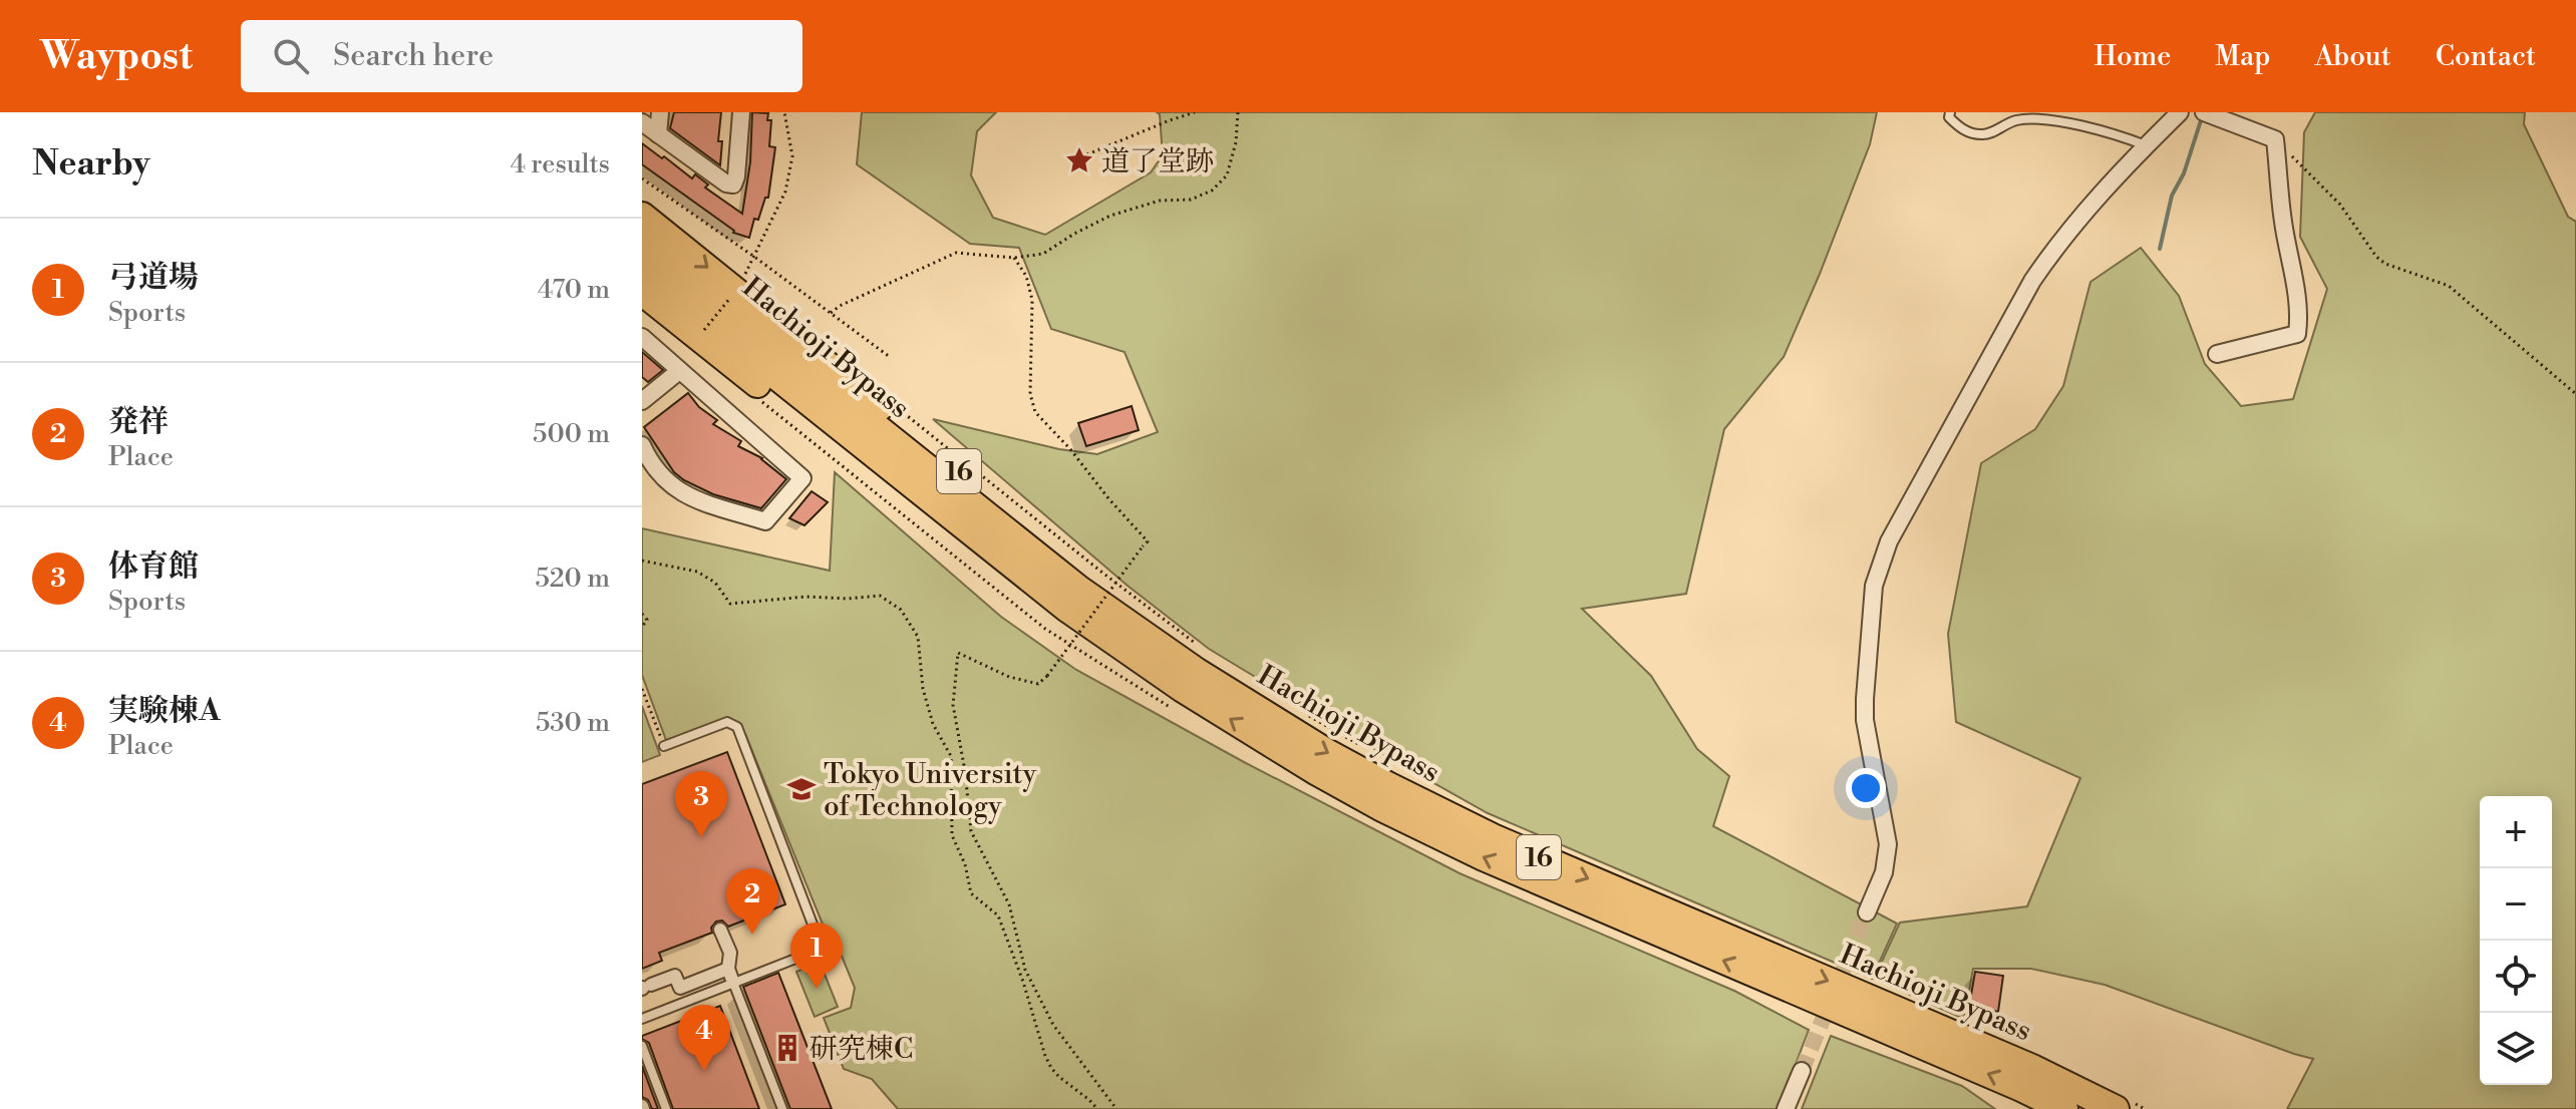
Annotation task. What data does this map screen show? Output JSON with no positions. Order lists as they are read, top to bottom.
{
  "streets": {
    "highway": ["Hachioji Bypass", "16"]
  },
  "crossings": [
    ["Hachioji Bypass", "16"]
  ],
  "places": {
    "place": ["道了堂跡"],
    "school or university": ["Tokyo University of Technology"],
    "building": ["研究棟C"]
  },
  "page": {
    "header": "Waypost",
    "search": "Search here",
    "nav": [
      "Home",
      "Map",
      "About",
      "Contact"
    ],
    "heading": ["Nearby", "4 results"],
    "list": [
      {
        "mark": "1",
        "name": "弓道場",
        "note": "Sports",
        "value": "470 m"
      },
      {
        "mark": "2",
        "name": "発祥",
        "note": "Place",
        "value": "500 m"
      },
      {
        "mark": "3",
        "name": "体育館",
        "note": "Sports",
        "value": "520 m"
      },
      {
        "mark": "4",
        "name": "実験棟A",
        "note": "Place",
        "value": "530 m"
      }
    ],
    "pins": [
      "3",
      "2",
      "1",
      "4"
    ],
    "map_buttons": ["+", "−"]
  }
}
